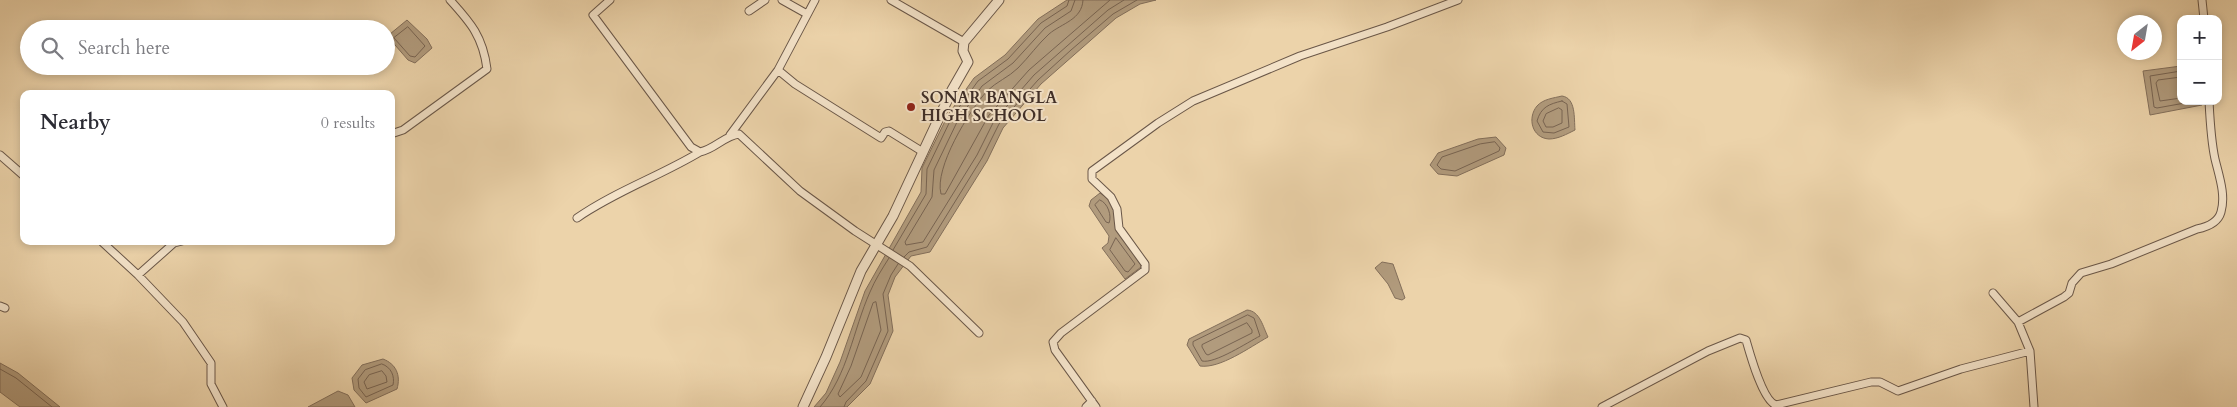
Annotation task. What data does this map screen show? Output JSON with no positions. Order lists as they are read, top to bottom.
{
  "places": ["SONAR BANGLA HIGH SCHOOL"],
  "north": "bottom left",
  "page": {
    "map_buttons": ["+", "−"],
    "search": "Search here",
    "heading": ["Nearby", "0 results"]
  }
}
